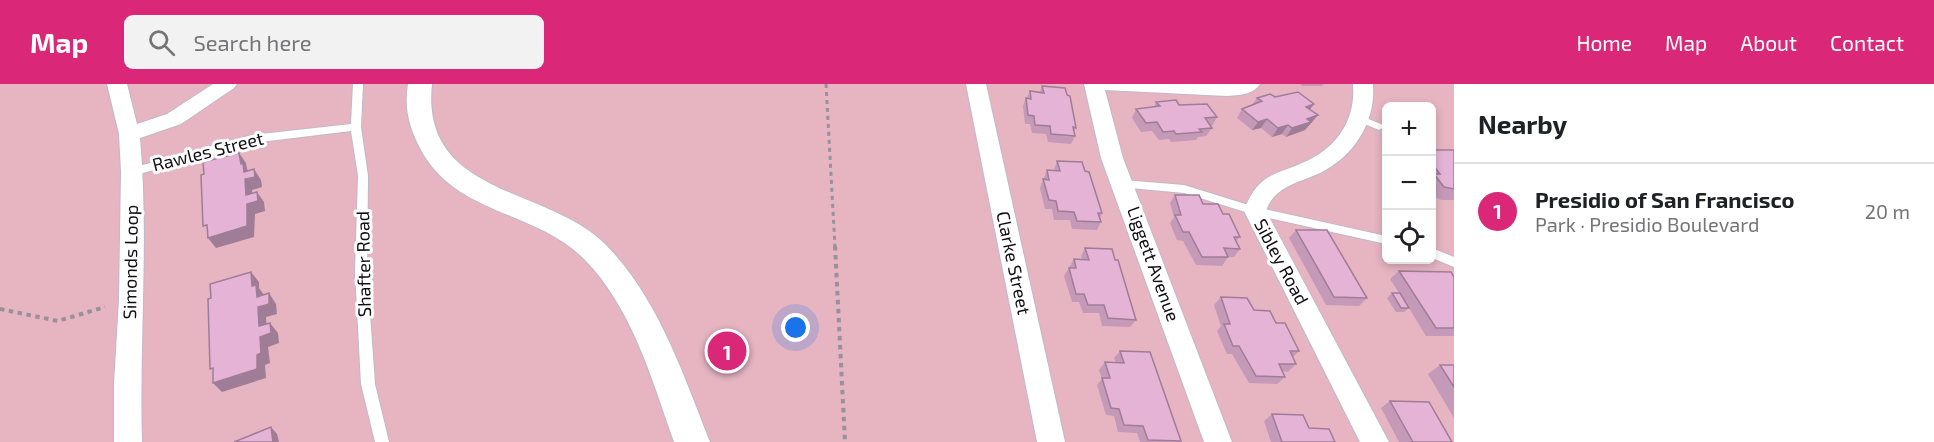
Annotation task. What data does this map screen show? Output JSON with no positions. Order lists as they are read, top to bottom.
{
  "streets": {
    "street": [
      "Simonds Loop",
      "Sibley Road",
      "Clarke Street",
      "Liggett Avenue"
    ],
    "lane": ["Rawles Street", "Shafter Road"]
  },
  "crossings": [
    ["Rawles Street", "Simonds Loop"],
    ["Rawles Street", "Shafter Road"]
  ],
  "page": {
    "header": "Map",
    "search": "Search here",
    "nav": [
      "Home",
      "Map",
      "About",
      "Contact"
    ],
    "heading": "Nearby",
    "map_buttons": ["+", "−"],
    "list": [
      {
        "mark": "1",
        "name": "Presidio of San Francisco",
        "note": "Park · Presidio Boulevard",
        "value": "20 m"
      }
    ],
    "pins": "1"
  }
}
